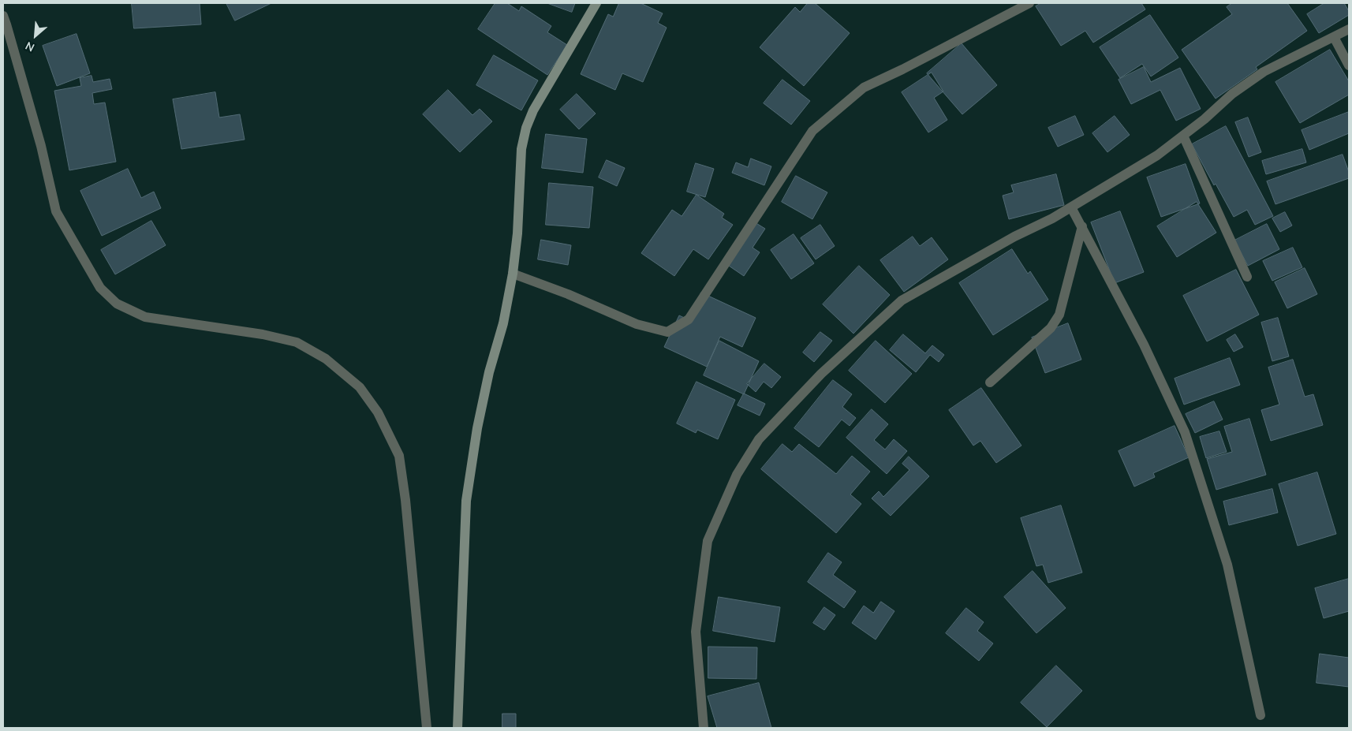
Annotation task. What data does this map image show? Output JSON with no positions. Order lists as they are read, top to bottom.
{
  "north": "bottom left"
}
